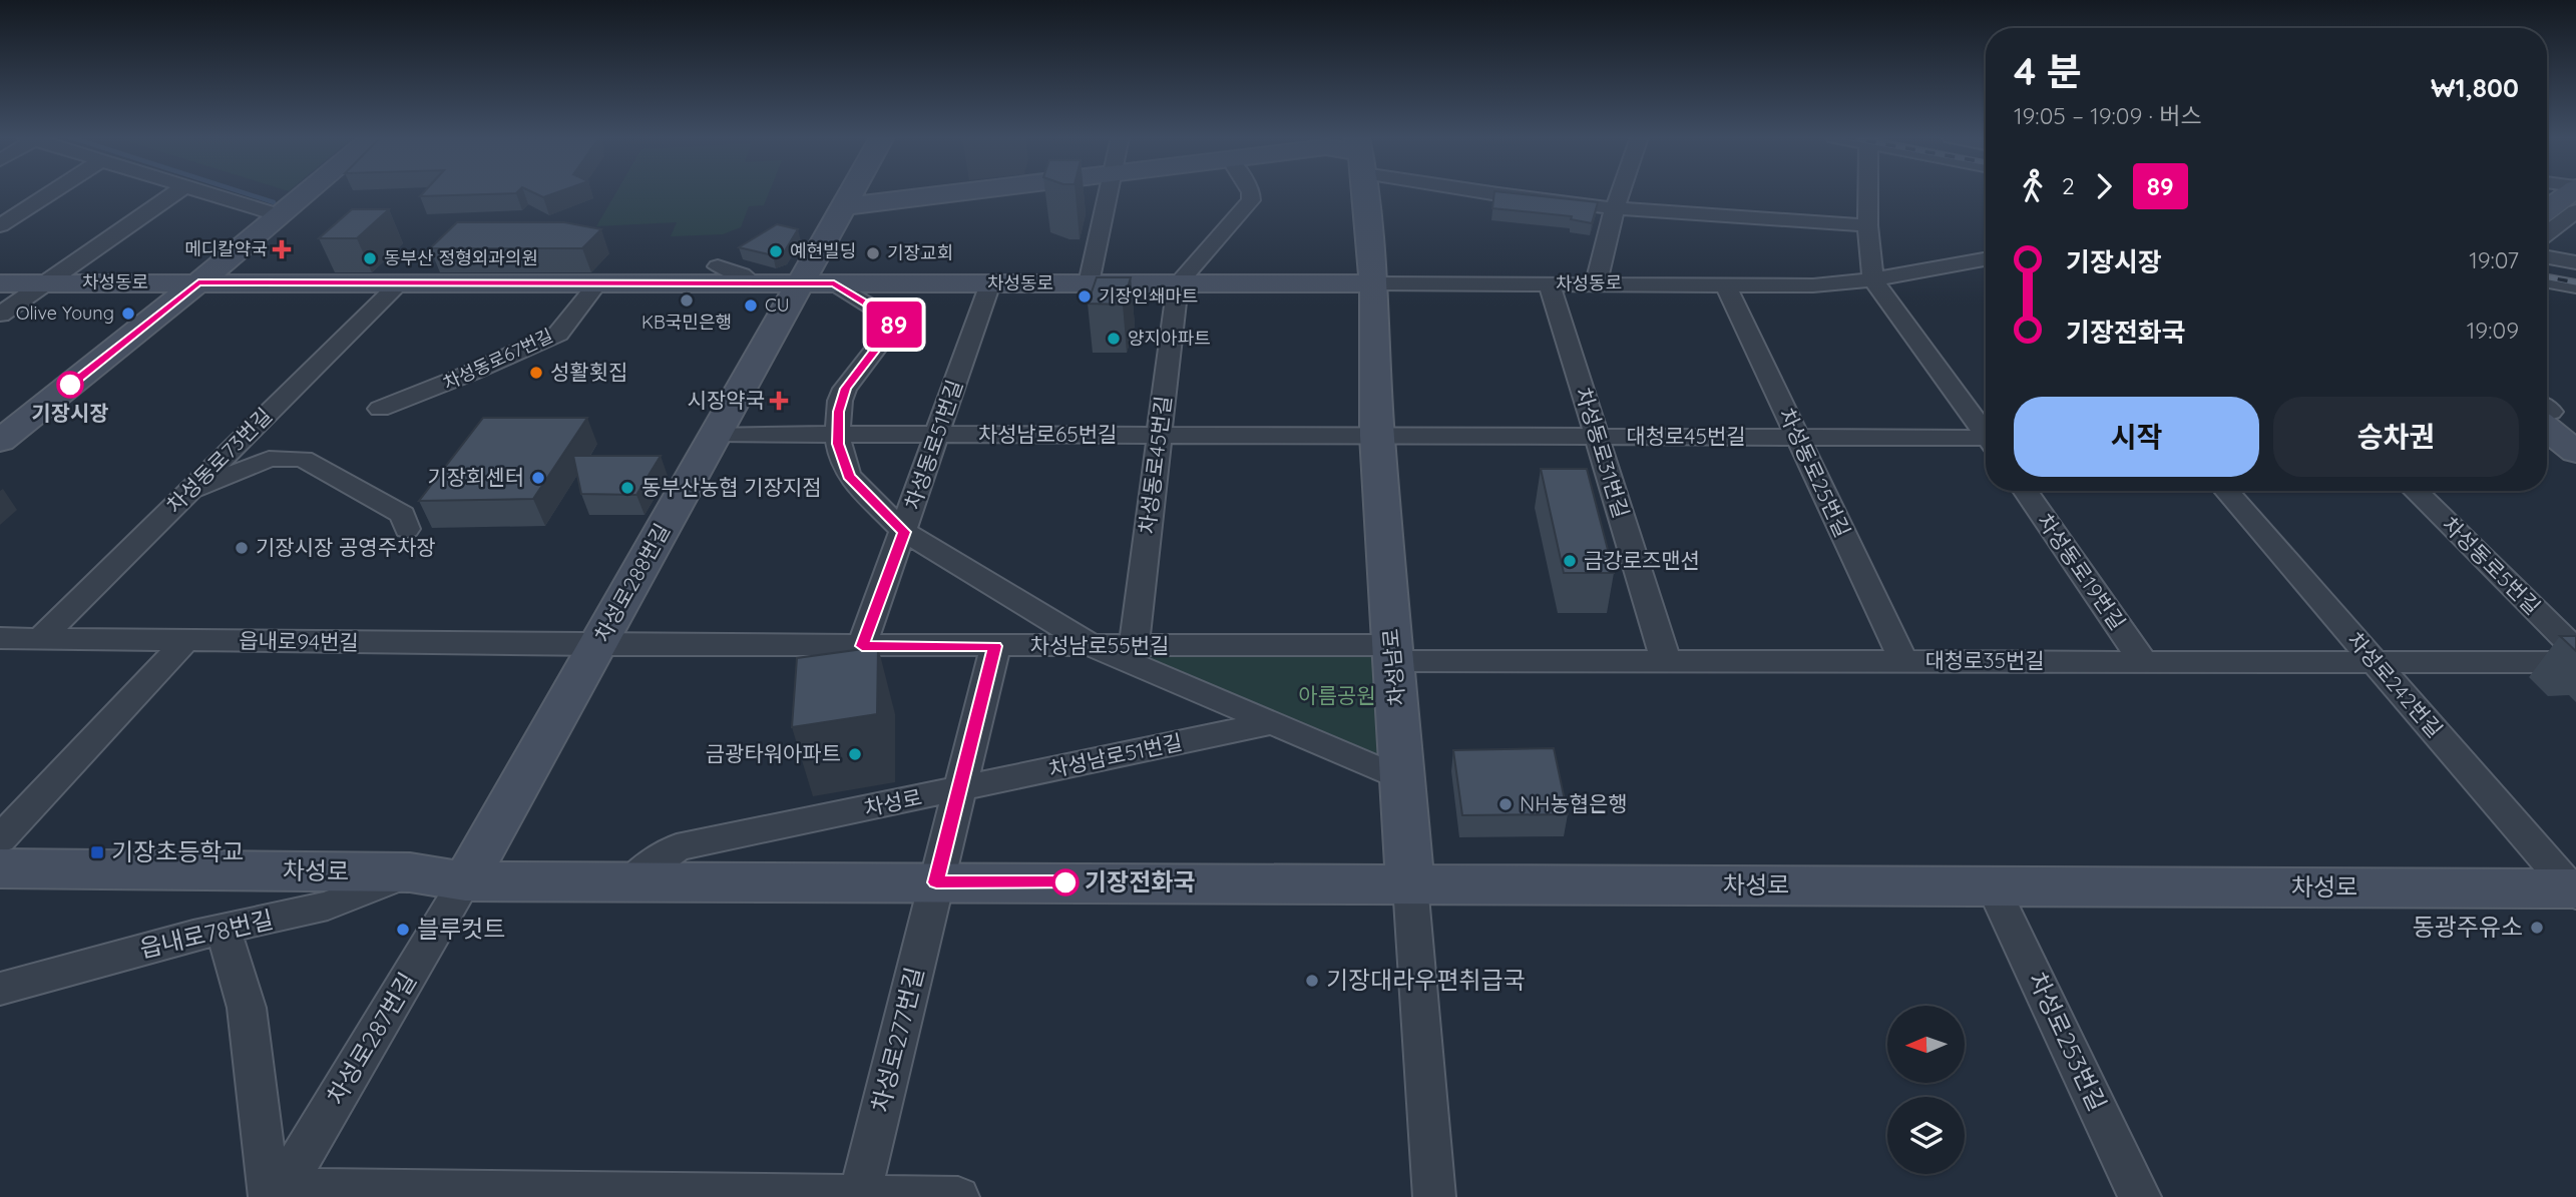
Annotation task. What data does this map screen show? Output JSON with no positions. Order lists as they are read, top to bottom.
{
  "streets": {
    "street": [
      "차성동로",
      "차성동로67번길",
      "차성남로65번길",
      "대청로45번길",
      "차성동로51번길",
      "차성동로31번길",
      "차성동로73번길",
      "차성동로45번길",
      "차성동로25번길",
      "차성동로5번길",
      "차성동로19번길",
      "차성로288번길",
      "읍내로94번길",
      "차성남로55번길",
      "대청로35번길",
      "차성남로",
      "차성로242번길",
      "차성남로51번길",
      "차성로",
      "읍내로78번길",
      "차성로287번길",
      "차성로277번길",
      "차성로253번길"
    ]
  },
  "crossings": [
    ["차성동로", "차성동로67번길"],
    ["차성동로", "차성동로51번길"],
    ["차성동로", "차성동로31번길"],
    ["차성동로", "차성동로73번길"],
    ["차성동로", "차성동로45번길"],
    ["차성동로", "차성동로25번길"],
    ["차성동로", "차성로288번길"],
    ["차성동로", "차성남로"],
    ["차성남로65번길", "대청로45번길"],
    ["차성남로65번길", "차성동로51번길"],
    ["차성남로65번길", "차성동로45번길"],
    ["차성남로65번길", "차성로288번길"],
    ["차성남로65번길", "차성남로"],
    ["대청로45번길", "차성동로31번길"],
    ["대청로45번길", "차성동로25번길"],
    ["대청로45번길", "차성남로"],
    ["차성동로51번길", "차성남로55번길"],
    ["차성동로31번길", "대청로35번길"],
    ["차성동로73번길", "읍내로94번길"],
    ["차성동로45번길", "차성남로55번길"],
    ["차성동로25번길", "대청로35번길"],
    ["차성동로19번길", "대청로35번길"],
    ["차성로288번길", "읍내로94번길"],
    ["차성로288번길", "차성남로55번길"],
    ["차성로288번길", "차성로"],
    ["차성로288번길", "차성로287번길"],
    ["읍내로94번길", "차성남로55번길"],
    ["차성남로55번길", "대청로35번길"],
    ["차성남로55번길", "차성남로"],
    ["차성남로55번길", "차성로"],
    ["대청로35번길", "차성남로"],
    ["대청로35번길", "차성로242번길"],
    ["차성남로", "차성로"],
    ["차성로242번길", "차성로"],
    ["차성남로51번길", "차성로"],
    ["차성로", "읍내로78번길"],
    ["차성로", "차성로287번길"],
    ["차성로", "차성로277번길"],
    ["차성로", "차성로253번길"]
  ],
  "parks": ["아름공원"],
  "places": {
    "health": ["메디칼약국", "시장약국"],
    "other": [
      "예현빌딩",
      "기장교회",
      "동부산 정형외과의원",
      "기장인쇄마트",
      "KB국민은행",
      "CU",
      "Olive Young",
      "양지아파트",
      "성활횟집",
      "기장시장",
      "기장회센터",
      "동부산농협 기장지점",
      "기장시장 공영주차장",
      "금강로즈맨션",
      "금광타워아파트",
      "NH농협은행",
      "기장전화국",
      "동광주유소",
      "블루컷트",
      "기장대라우편취급국"
    ],
    "transit": ["기장초등학교"]
  },
  "lines": ["bus line 89"],
  "north": "left",
  "page": {
    "on_map": "89",
    "heading": ["4 분", "19:05 – 19:09 · 버스", "₩1,800"],
    "legs": ["2", "89"],
    "list": [
      {
        "name": "기장시장",
        "value": "19:07"
      },
      {
        "name": "기장전화국",
        "value": "19:09"
      }
    ],
    "buttons": ["시작", "승차권"]
  }
}
